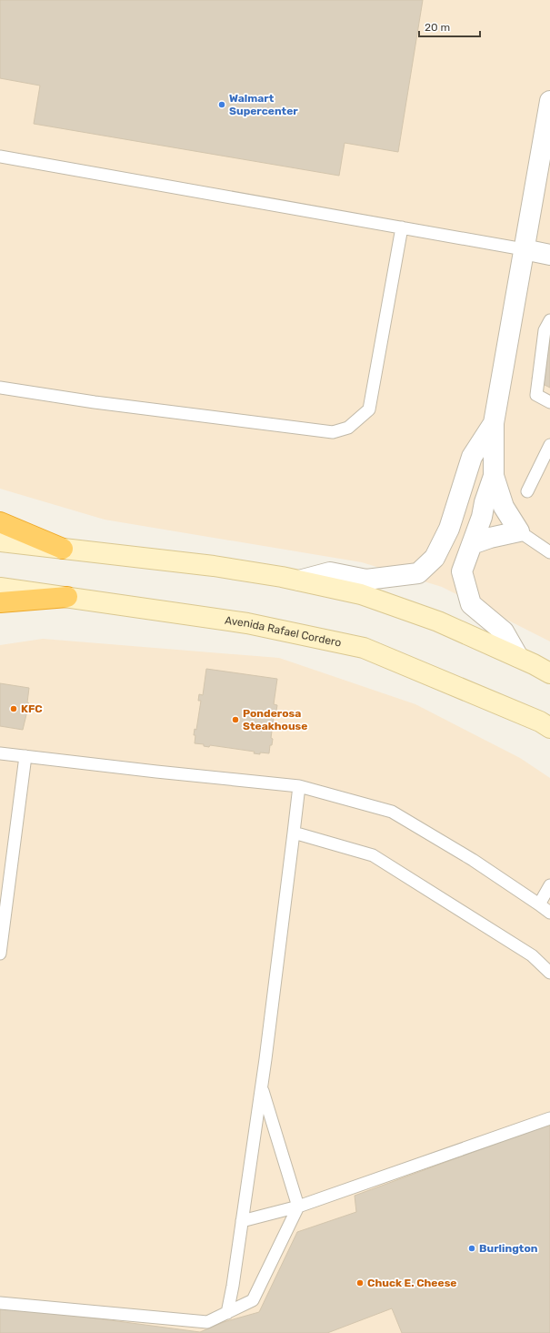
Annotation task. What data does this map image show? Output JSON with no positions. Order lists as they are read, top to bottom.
{
  "streets": {
    "main road": ["Avenida Rafael Cordero"]
  },
  "places": [
    "Walmart Supercenter",
    "KFC",
    "Ponderosa Steakhouse",
    "Burlington",
    "Chuck E. Cheese"
  ],
  "scale_bar": "20 m"
}
